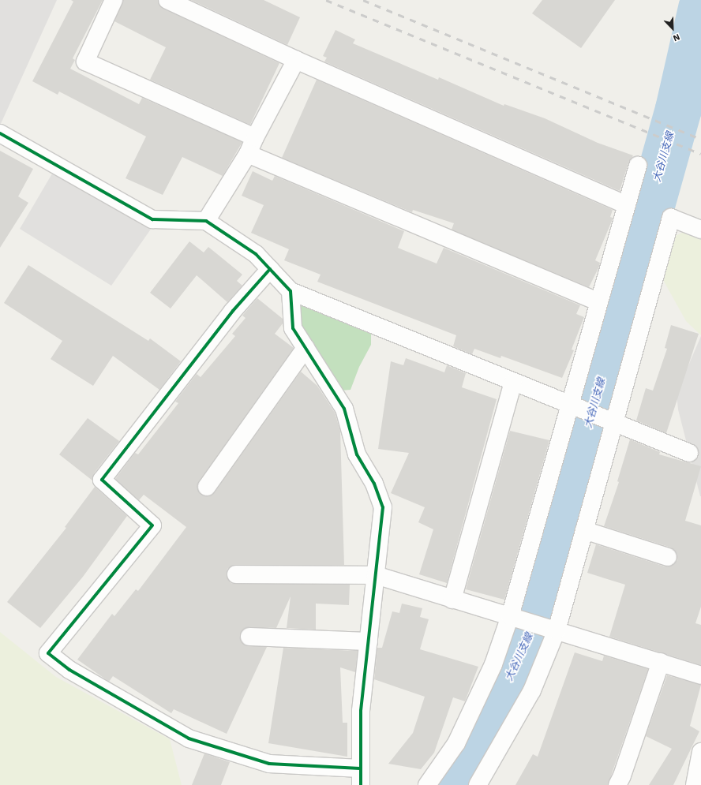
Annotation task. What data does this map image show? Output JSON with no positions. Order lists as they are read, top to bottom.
{
  "water": ["大谷川支線"],
  "north": "bottom right"
}
